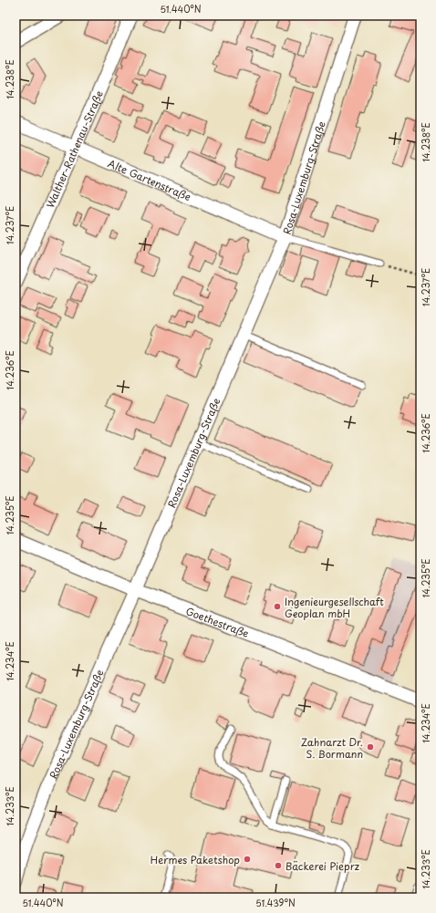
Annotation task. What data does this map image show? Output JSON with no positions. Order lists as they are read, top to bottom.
{
  "streets": {
    "street": [
      "Walther-Rathenau-Straße",
      "Rosa-Luxemburg-Straße",
      "Alte Gartenstraße",
      "Goethestraße"
    ]
  },
  "crossings": [
    ["Walther-Rathenau-Straße", "Alte Gartenstraße"],
    ["Rosa-Luxemburg-Straße", "Alte Gartenstraße"],
    ["Rosa-Luxemburg-Straße", "Goethestraße"]
  ],
  "places": [
    "Ingenieurgesellschaft Geoplan mbH",
    "Zahnarzt Dr. S. Bormann",
    "Hermes Paketshop",
    "Bäckerei Pieprz"
  ],
  "coordinates": [
    "51.440°N",
    "14.238°E",
    "14.237°E",
    "14.236°E",
    "14.235°E",
    "14.234°E",
    "14.233°E",
    "51.439°N"
  ]
}
